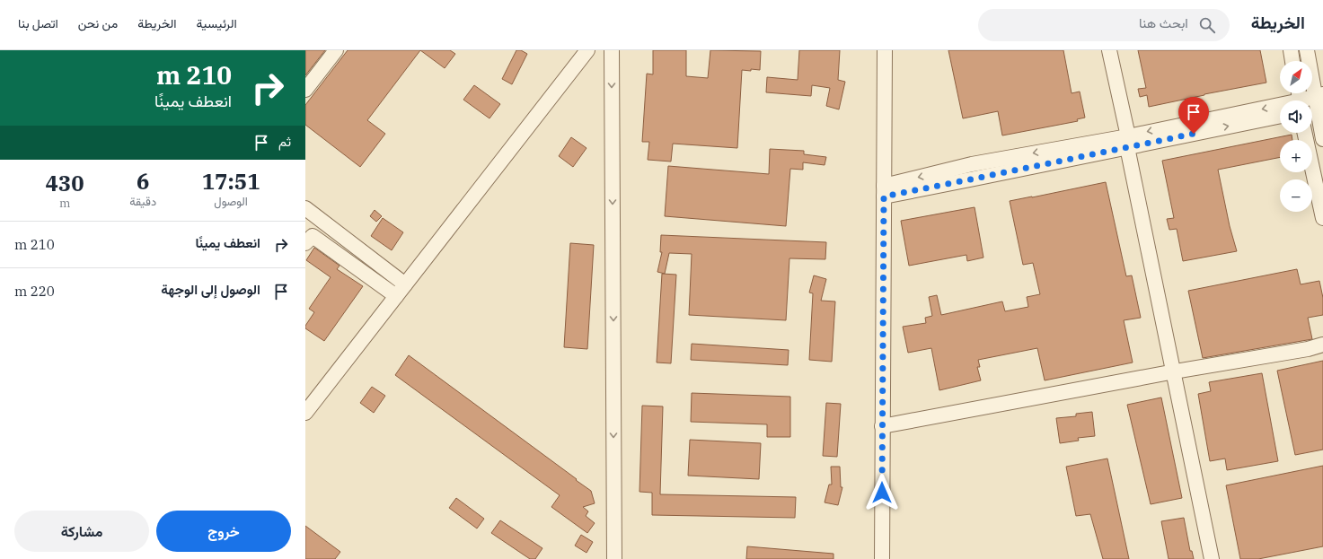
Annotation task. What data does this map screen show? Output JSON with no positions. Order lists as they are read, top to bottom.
{
  "north": "top right",
  "page": {
    "header": "الخريطة",
    "search": "ابحث هنا",
    "nav": [
      "الرئيسية",
      "الخريطة",
      "من نحن",
      "اتصل بنا"
    ],
    "turn": ["210 m", "انعطف يمينًا"],
    "map_buttons": ["+", "−"],
    "then": "ثم",
    "eta": [
      "17:51",
      "الوصول",
      "6",
      "دقيقة",
      "430",
      "m"
    ],
    "list": [
      {
        "name": "انعطف يمينًا",
        "value": "210 m"
      },
      {
        "name": "الوصول إلى الوجهة",
        "value": "220 m"
      }
    ],
    "buttons": ["خروج", "مشاركة"]
  }
}
